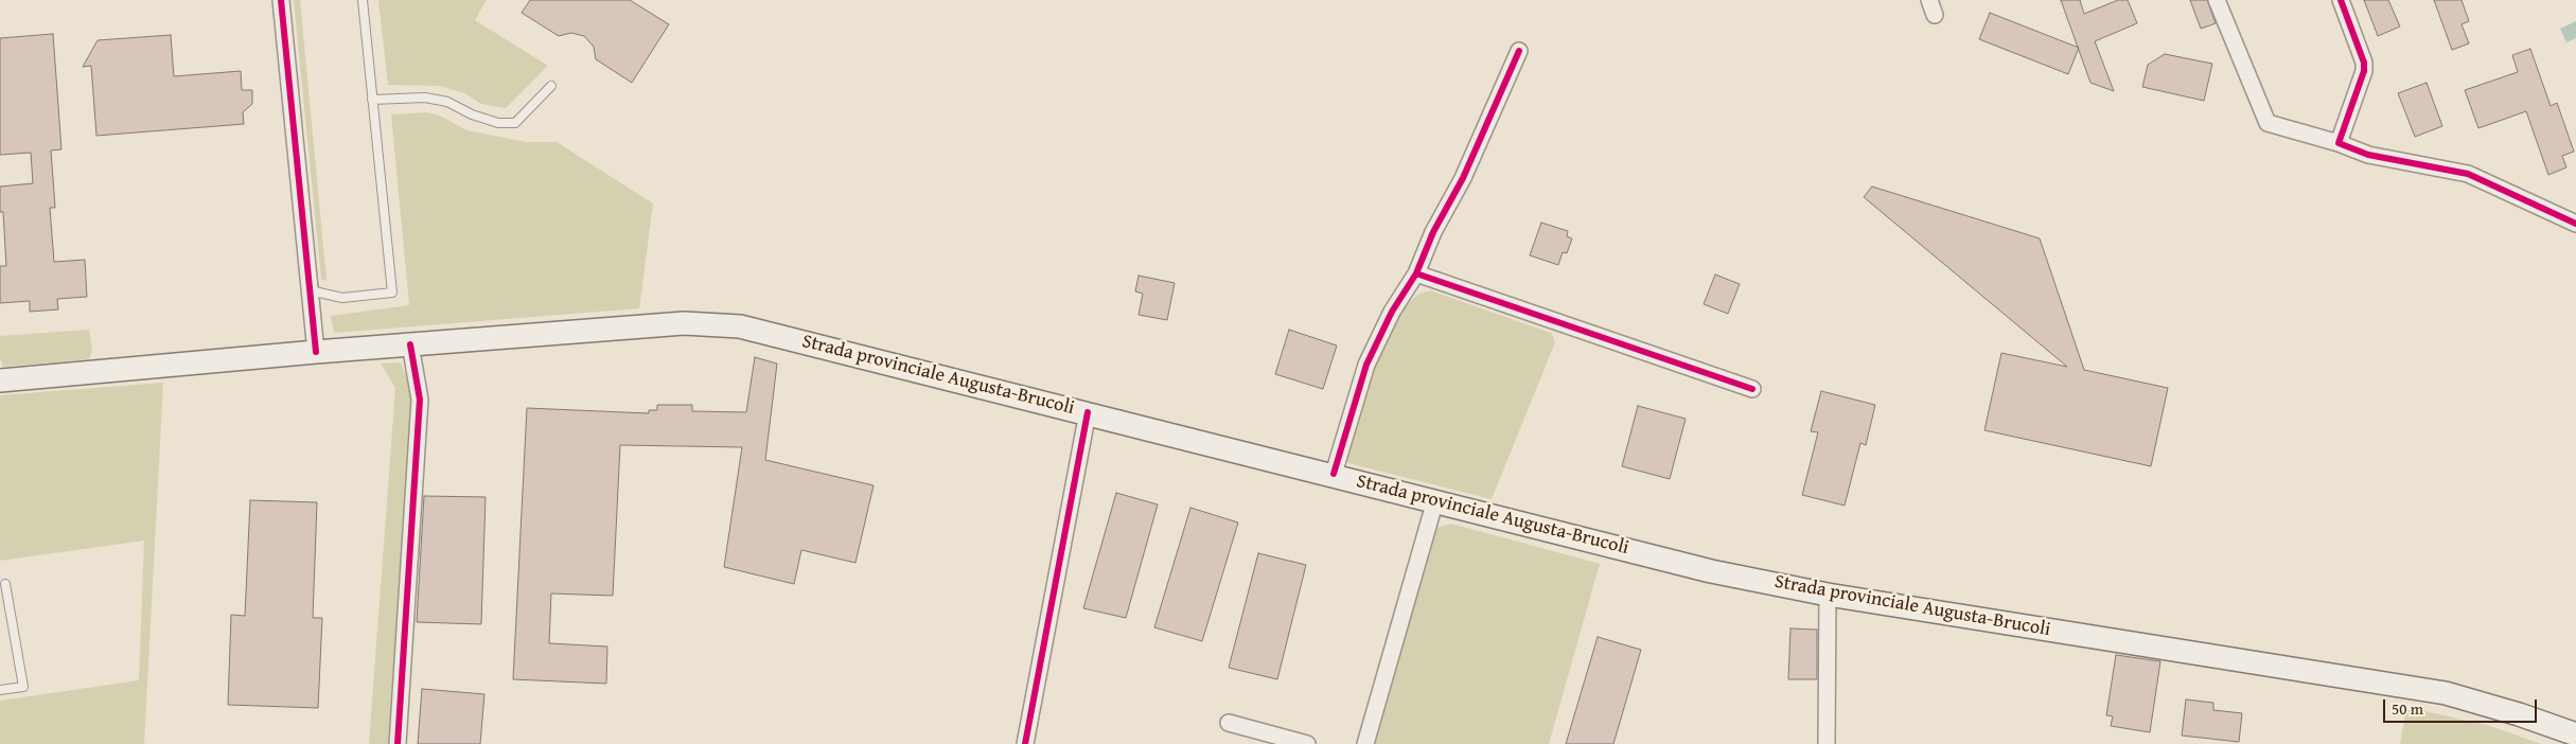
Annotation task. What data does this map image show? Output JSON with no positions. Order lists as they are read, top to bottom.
{
  "streets": {
    "main road": ["Strada provinciale Augusta-Brucoli"]
  },
  "scale_bar": "50 m"
}
